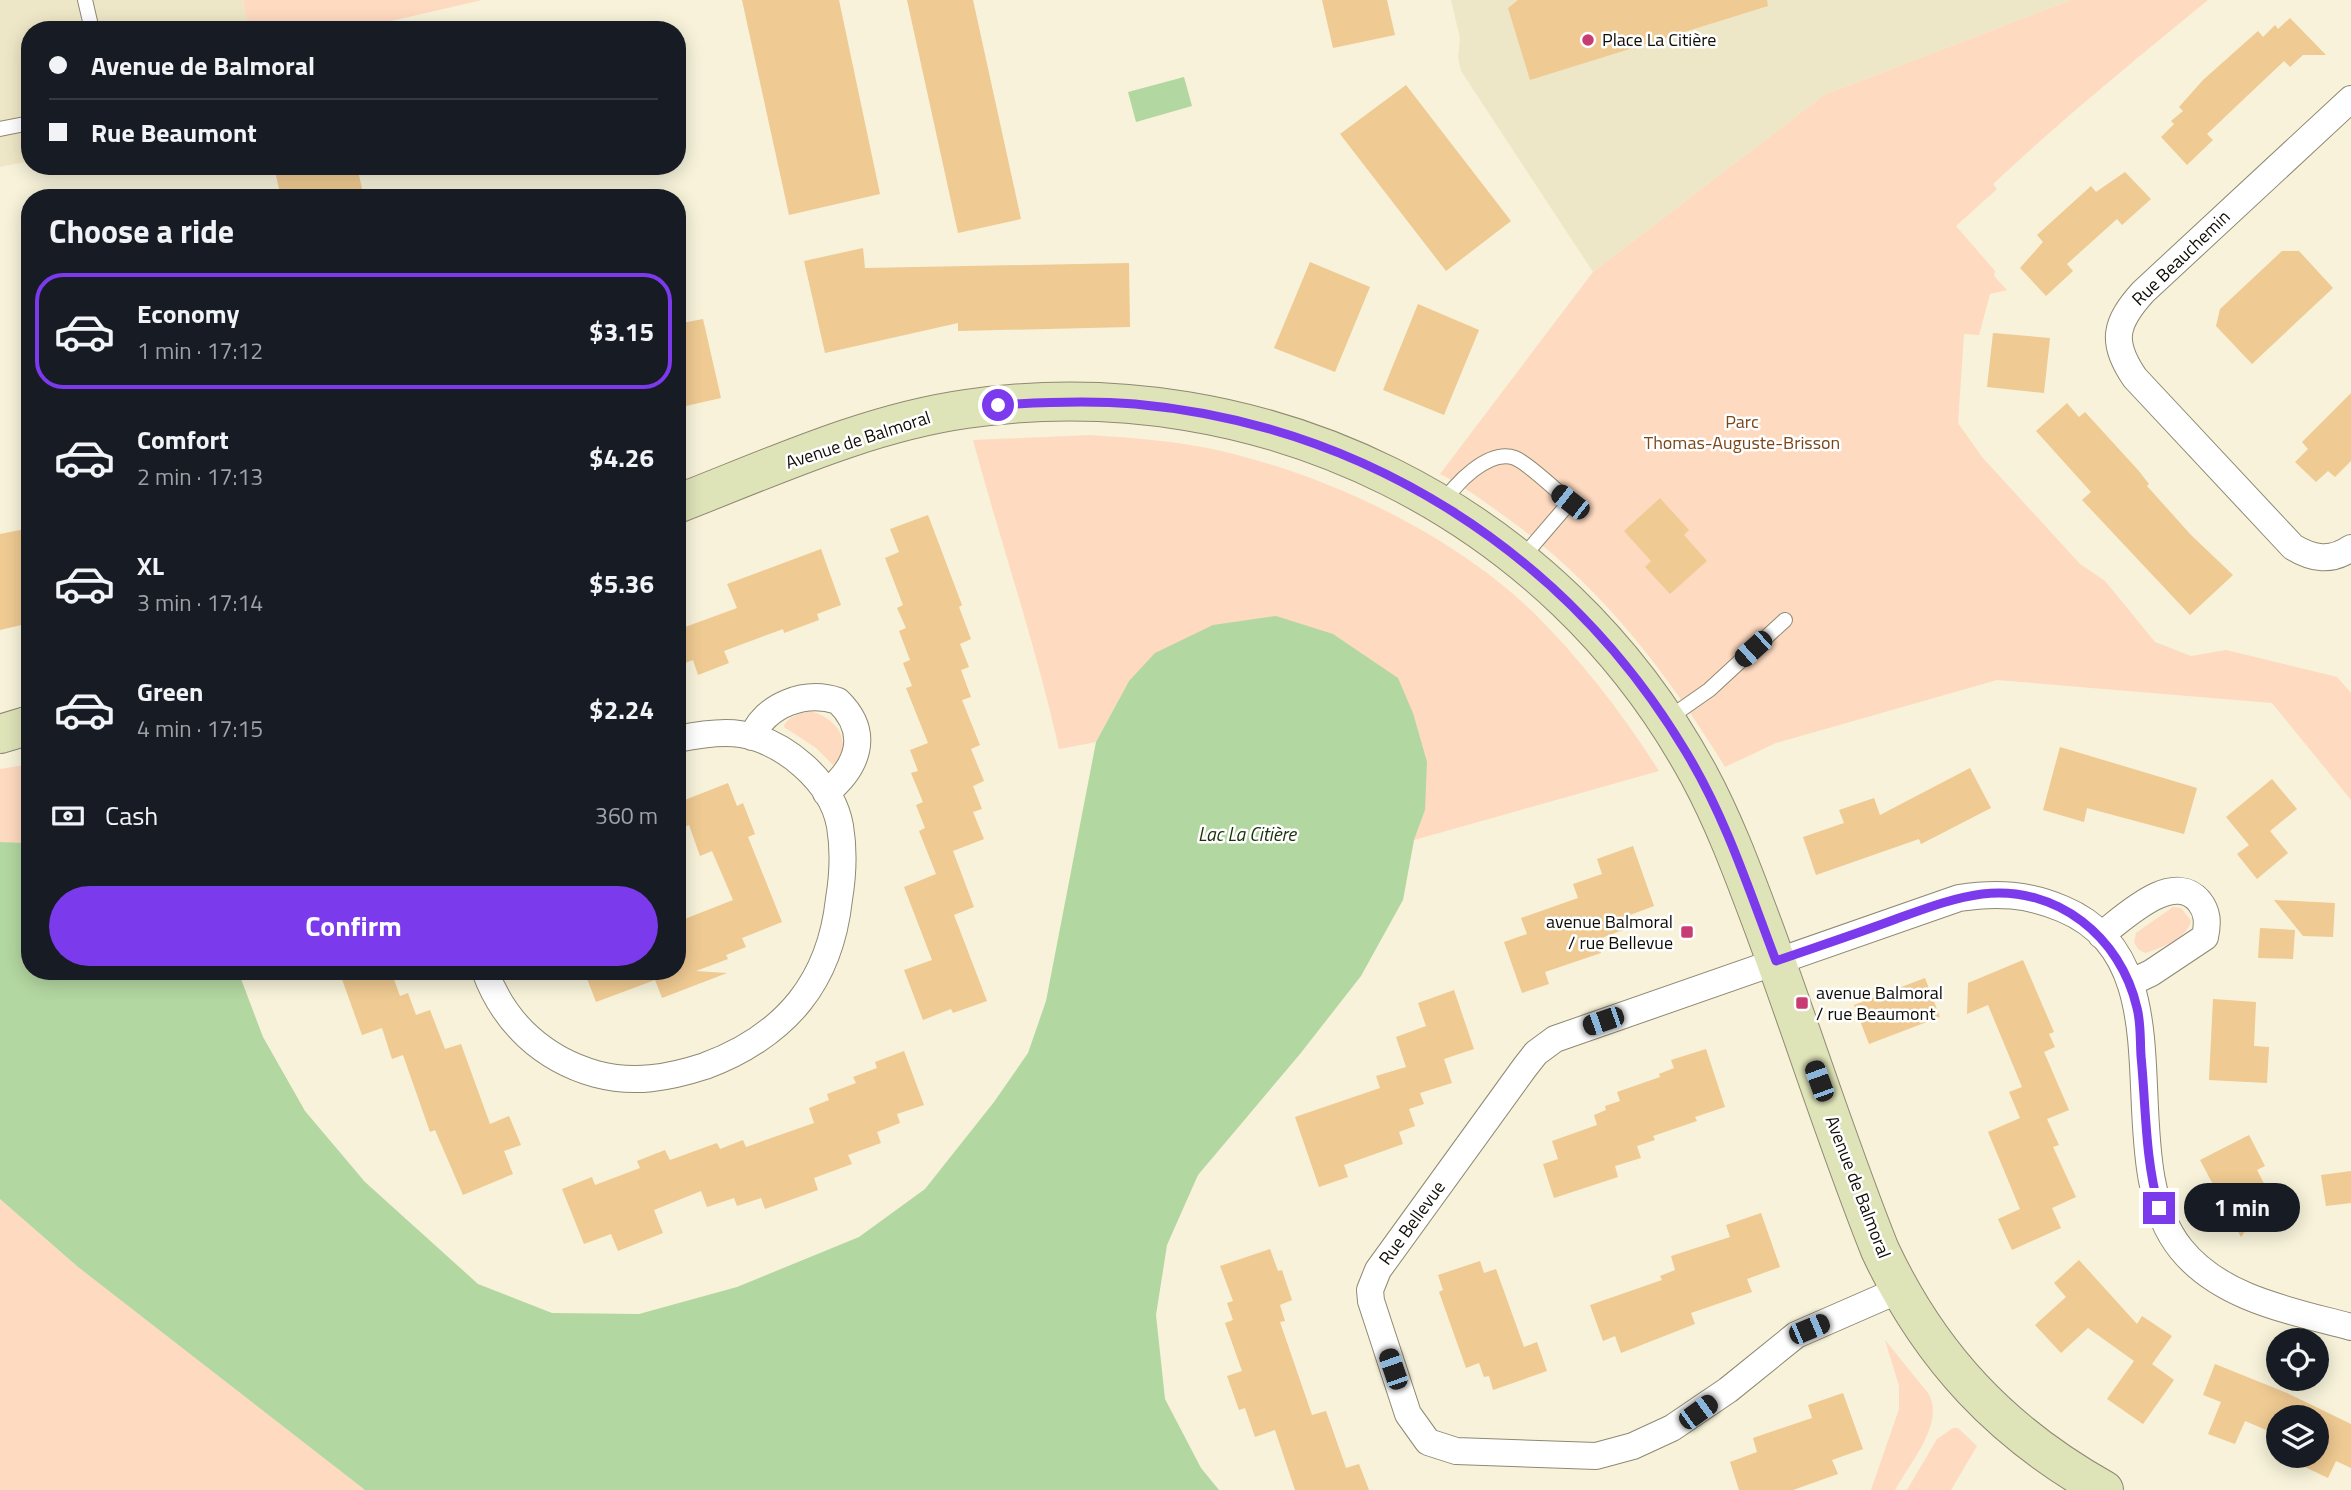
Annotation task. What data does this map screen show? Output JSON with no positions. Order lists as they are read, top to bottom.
{
  "streets": {
    "street": ["Rue Beauchemin", "Avenue de Balmoral", "Rue Bellevue"]
  },
  "crossings": [
    ["Avenue de Balmoral", "Rue Bellevue"]
  ],
  "water": ["Lac La Citière"],
  "parks": ["Parc Thomas-Auguste-Brisson"],
  "places": {
    "other": ["Place La Citière"],
    "transit": ["avenue Balmoral / rue Bellevue", "avenue Balmoral / rue Beaumont"]
  },
  "page": {
    "banner": ["Avenue de Balmoral", "Rue Beaumont"],
    "heading": "Choose a ride",
    "list": [
      {
        "name": "Economy",
        "note": "1 min · 17:12",
        "value": "$3.15"
      },
      {
        "name": "Comfort",
        "note": "2 min · 17:13",
        "value": "$4.26"
      },
      {
        "name": "XL",
        "note": "3 min · 17:14",
        "value": "$5.36"
      },
      {
        "name": "Green",
        "note": "4 min · 17:15",
        "value": "$2.24"
      }
    ],
    "pay": ["Cash", "360 m"],
    "buttons": "Confirm",
    "bubble": "1 min"
  }
}
